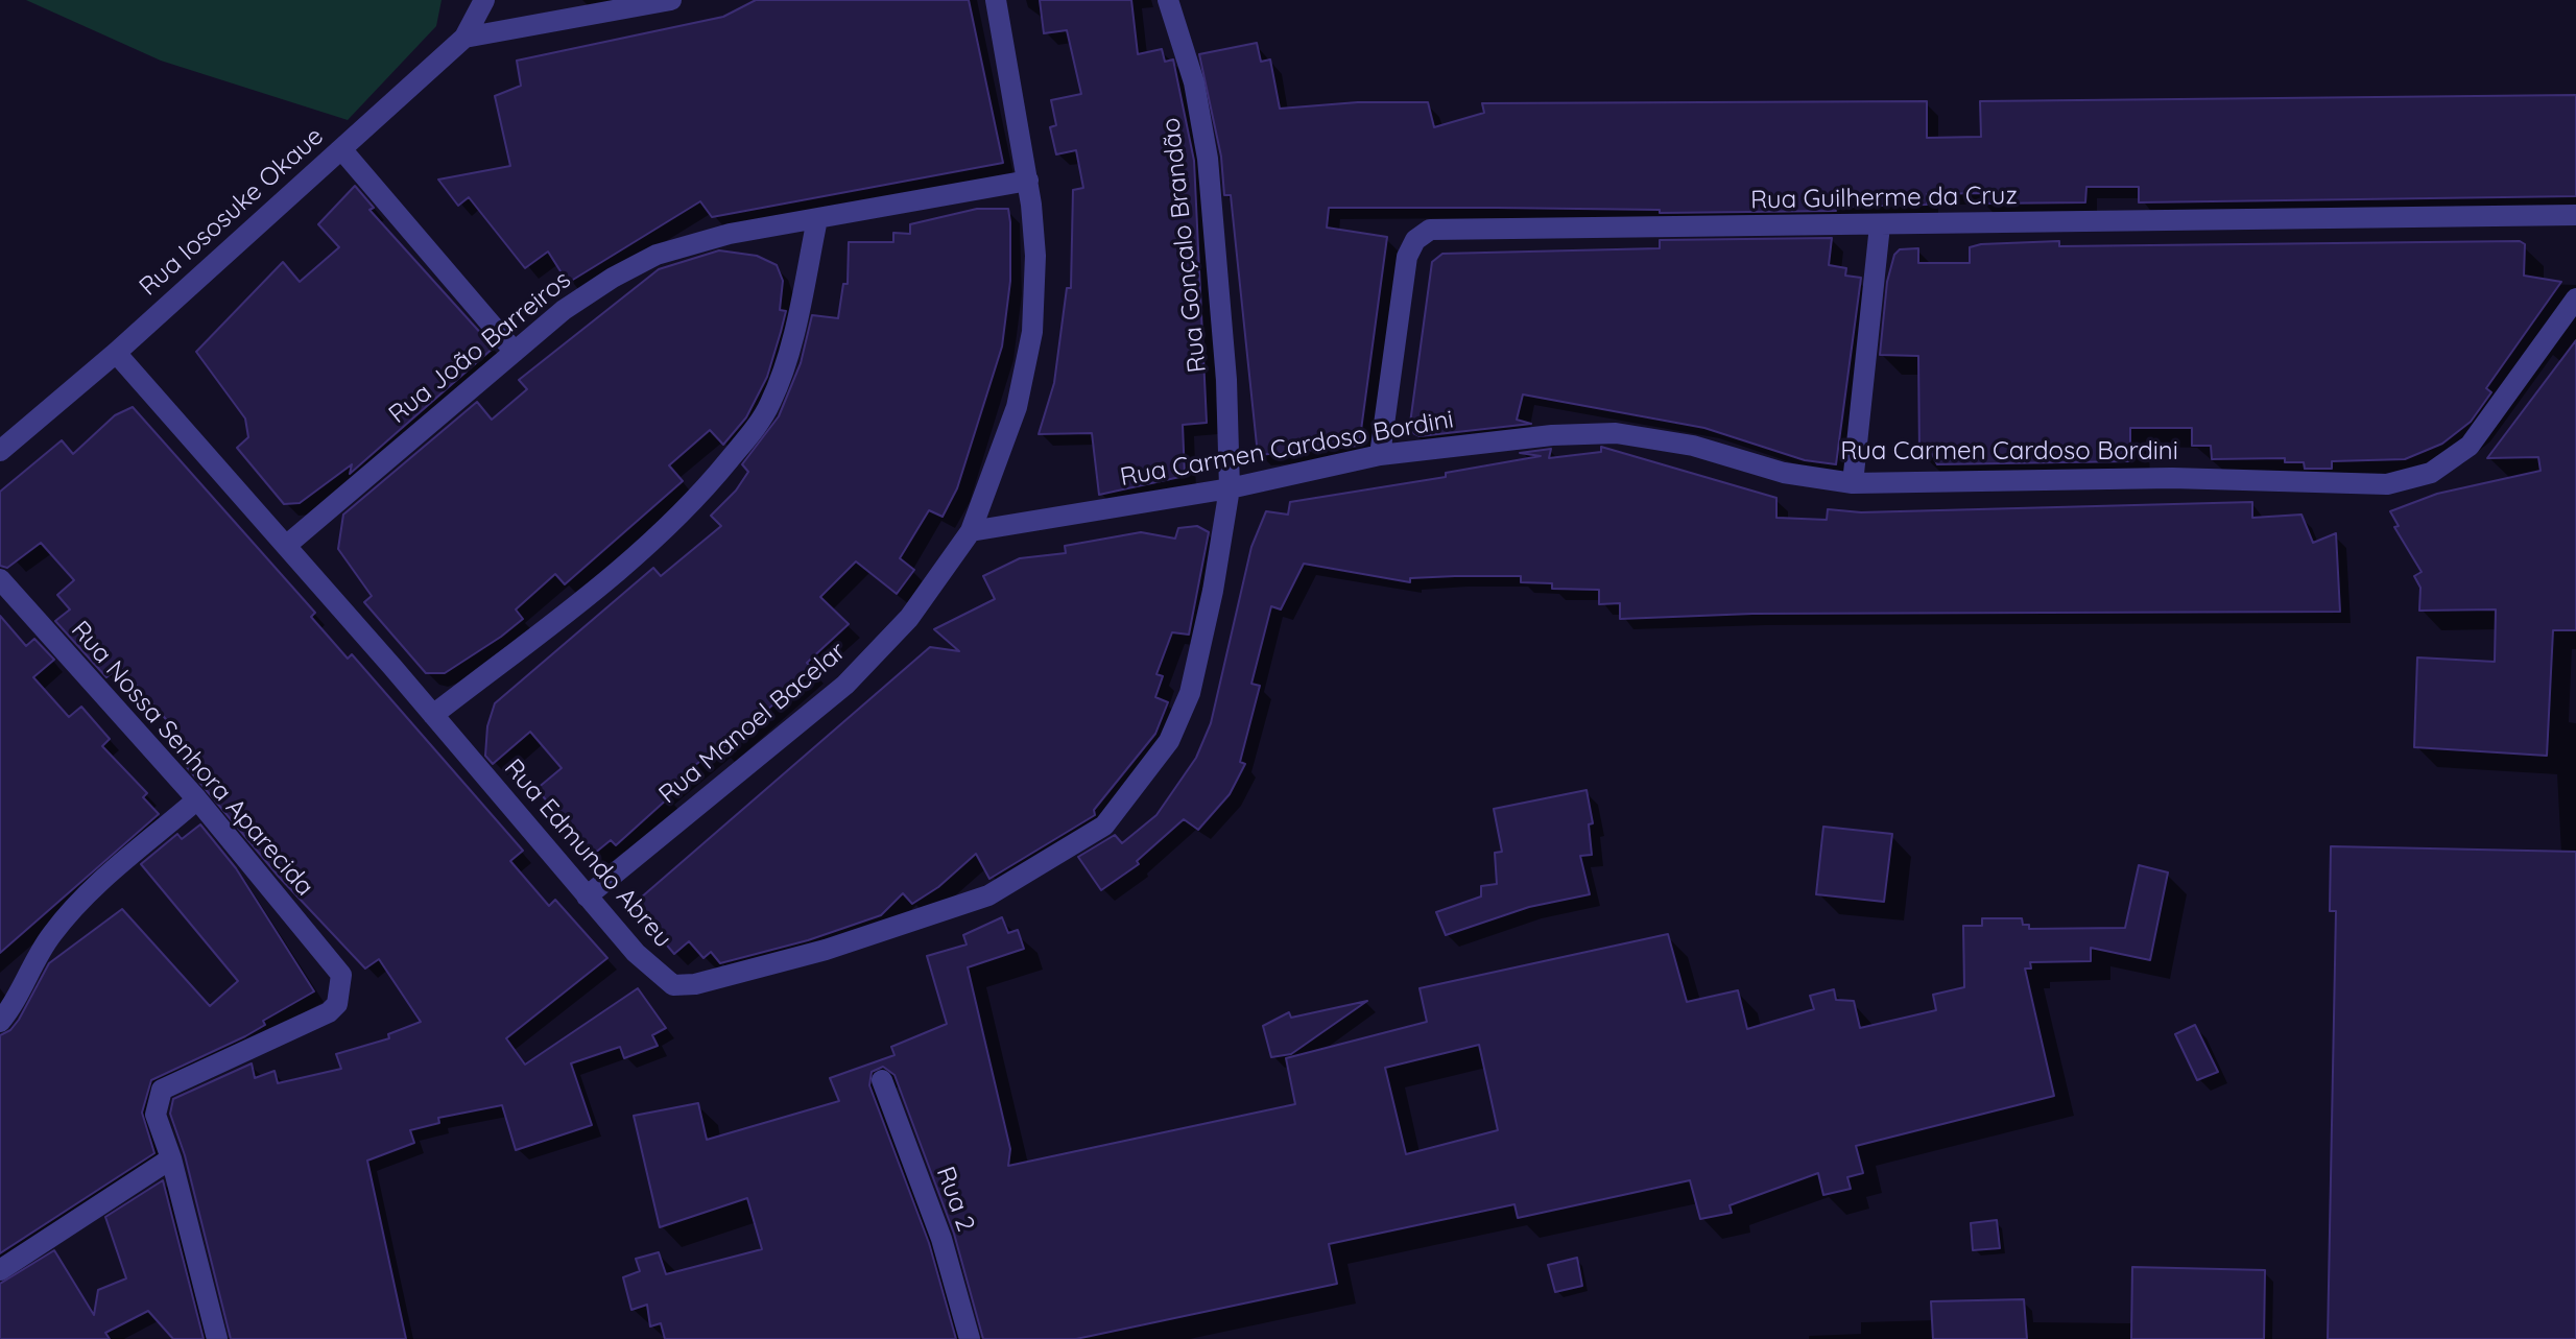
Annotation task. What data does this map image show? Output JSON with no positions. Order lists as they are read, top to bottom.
{
  "streets": {
    "street": [
      "Rua Guilherme da Cruz",
      "Rua Iososuke Okaue",
      "Rua Gonçalo Brandão",
      "Rua João Barreiros",
      "Rua Carmen Cardoso Bordini",
      "Rua Manoel Bacelar",
      "Rua Nossa Senhora Aparecida",
      "Rua Edmundo Abreu",
      "Rua 2"
    ]
  },
  "crossings": [
    ["Rua Guilherme da Cruz", "Rua Carmen Cardoso Bordini"],
    ["Rua Iososuke Okaue", "Rua Edmundo Abreu"],
    ["Rua Gonçalo Brandão", "Rua Carmen Cardoso Bordini"],
    ["Rua Gonçalo Brandão", "Rua Edmundo Abreu"],
    ["Rua João Barreiros", "Rua Manoel Bacelar"],
    ["Rua João Barreiros", "Rua Edmundo Abreu"],
    ["Rua Carmen Cardoso Bordini", "Rua Manoel Bacelar"],
    ["Rua Carmen Cardoso Bordini", "Rua Edmundo Abreu"],
    ["Rua Manoel Bacelar", "Rua Edmundo Abreu"]
  ]
}
